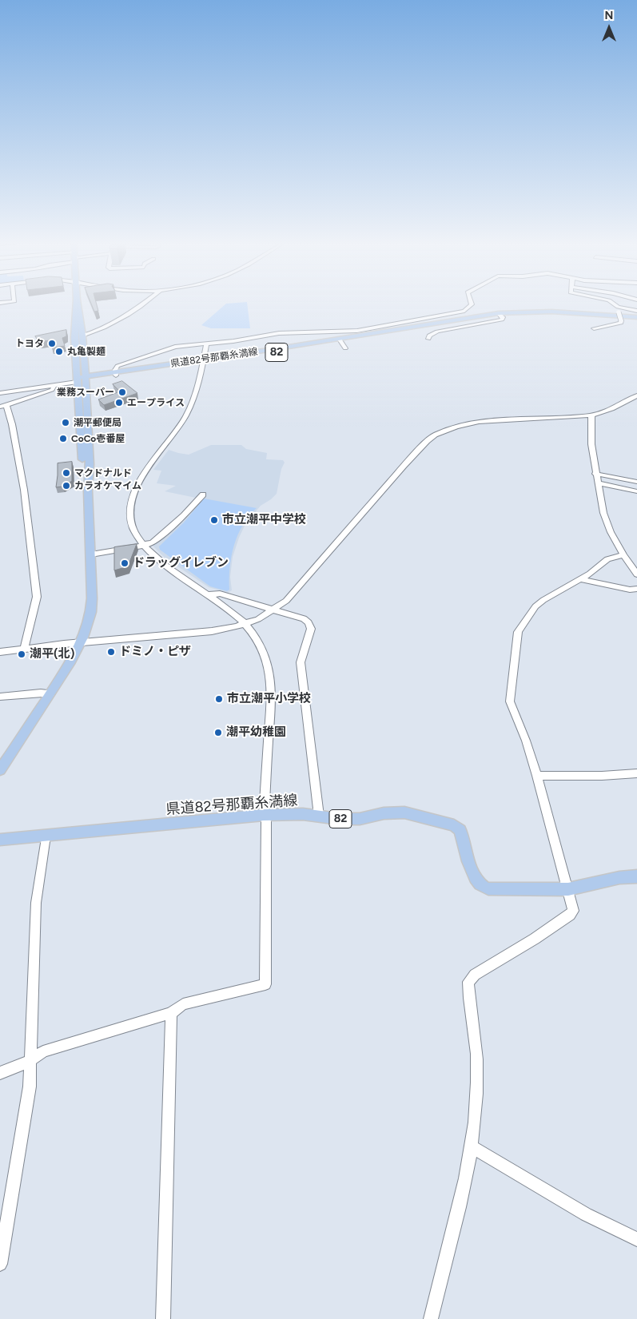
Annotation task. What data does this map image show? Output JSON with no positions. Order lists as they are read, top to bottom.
{
  "streets": {
    "main road": ["82", "県道82号那覇糸満線"]
  },
  "places": [
    "トヨタ",
    "丸亀製麺",
    "業務スーパー",
    "エープライス",
    "潮平郵便局",
    "CoCo壱番屋",
    "マクドナルド",
    "カラオケマイム",
    "市立潮平中学校",
    "ドラッグイレブン",
    "ドミノ・ピザ",
    "潮平(北)",
    "市立潮平小学校",
    "潮平幼稚園"
  ],
  "north": "top"
}
